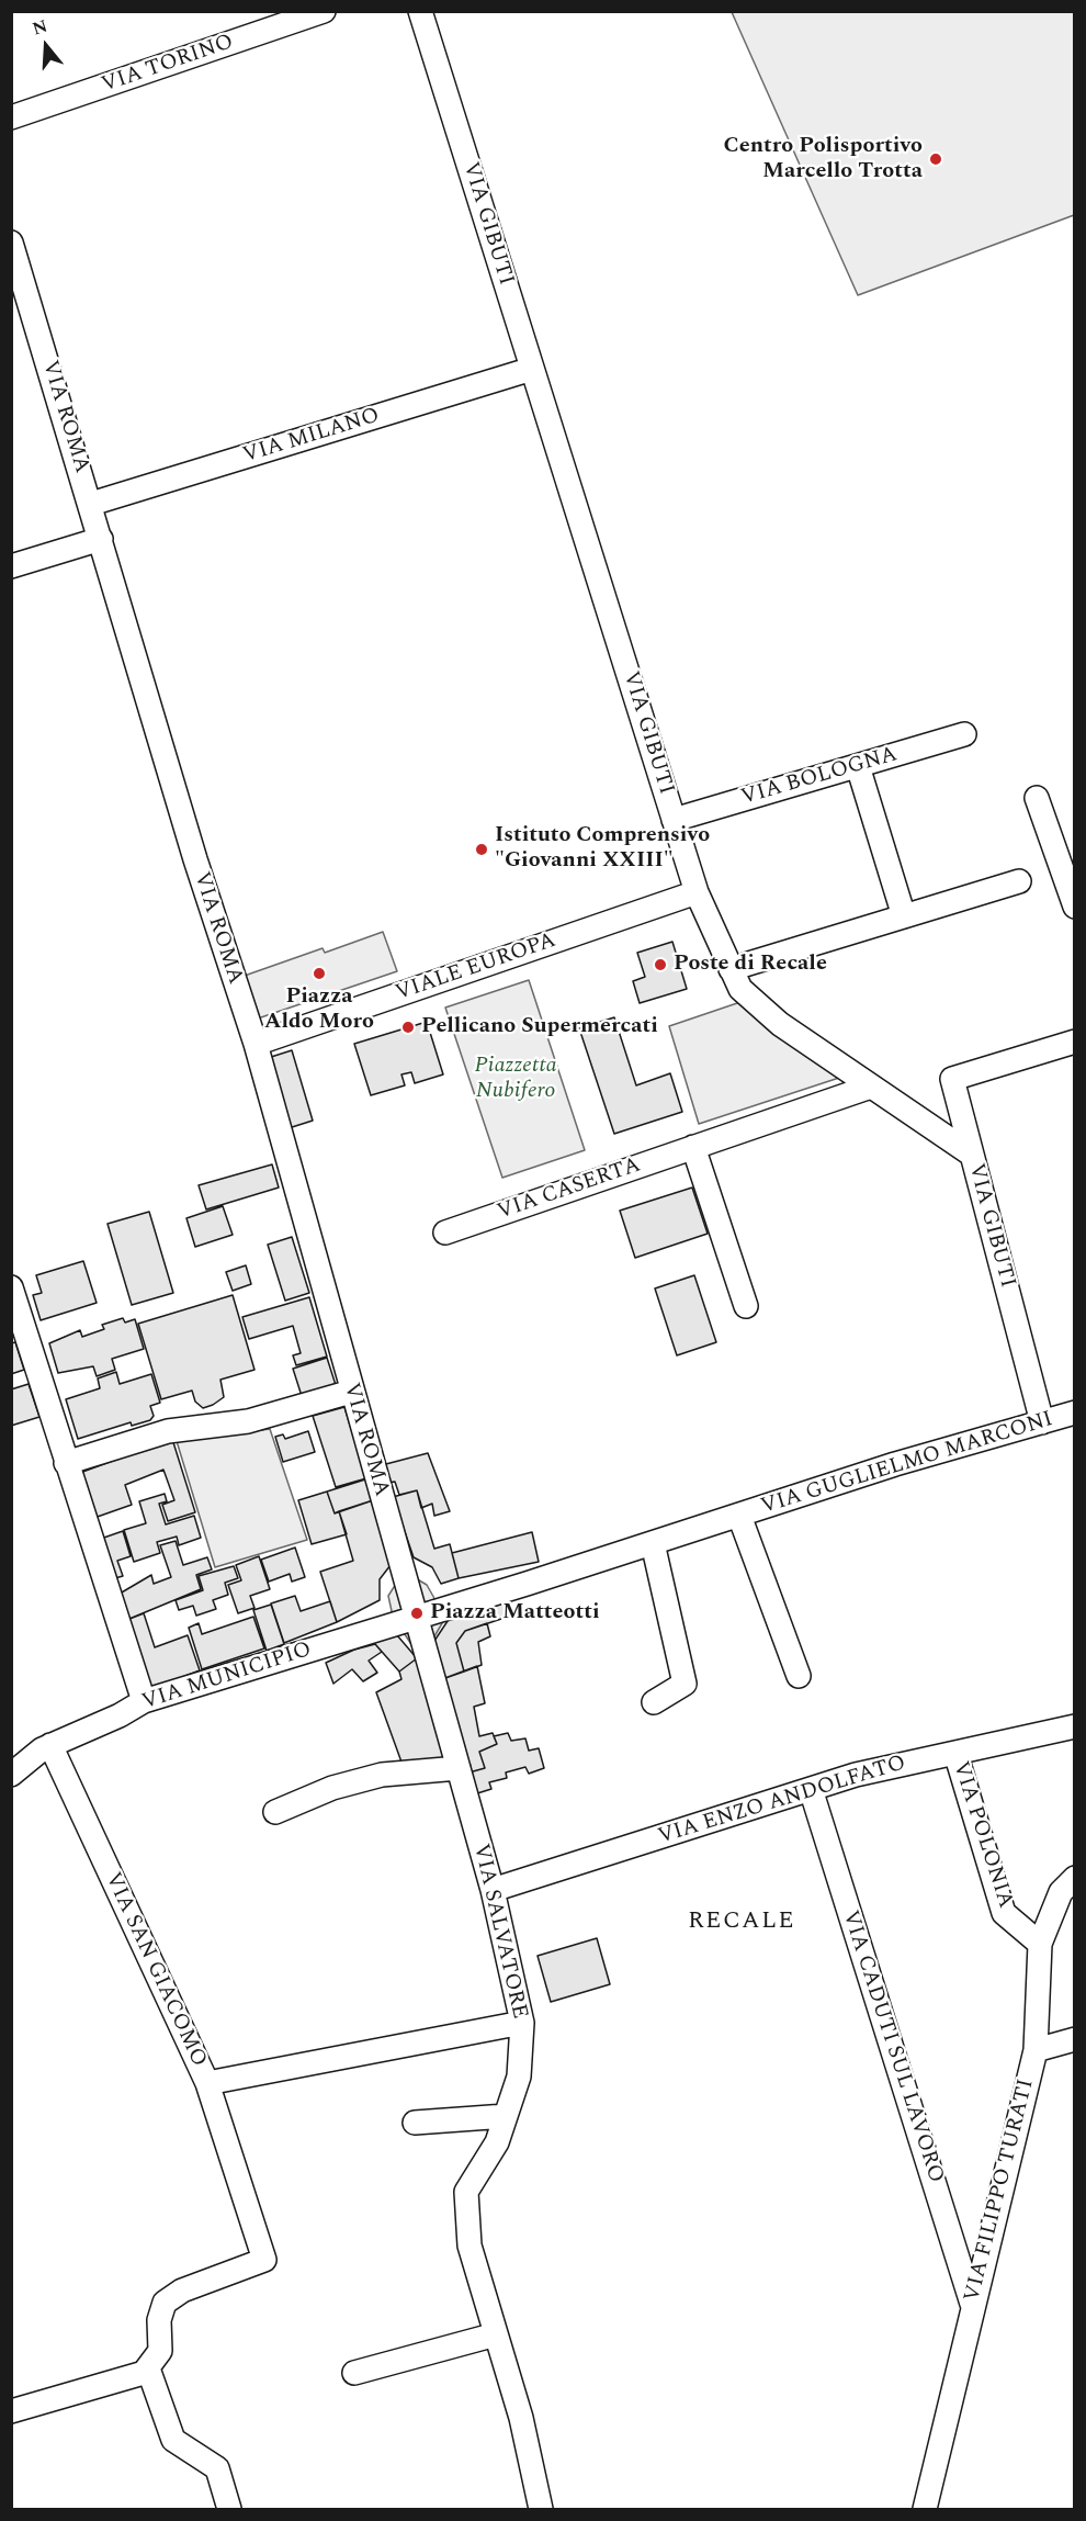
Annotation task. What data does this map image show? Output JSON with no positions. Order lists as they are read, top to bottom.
{
  "streets": {
    "street": [
      "VIA TORINO",
      "VIA GIBUTI",
      "VIA ROMA",
      "VIA MILANO",
      "VIA BOLOGNA",
      "VIALE EUROPA",
      "VIA CASERTA",
      "VIA GUGLIELMO MARCONI",
      "VIA MUNICIPIO",
      "VIA ENZO ANDOLFATO",
      "VIA POLONIA",
      "VIA SALVATORE",
      "VIA SAN GIACOMO",
      "VIA CADUTI SUL LAVORO",
      "VIA FILIPPO TURATI"
    ]
  },
  "crossings": [
    ["VIA GIBUTI", "VIA MILANO"],
    ["VIA GIBUTI", "VIA BOLOGNA"],
    ["VIA GIBUTI", "VIALE EUROPA"],
    ["VIA GIBUTI", "VIA CASERTA"],
    ["VIA GIBUTI", "VIA GUGLIELMO MARCONI"],
    ["VIA ROMA", "VIA MILANO"],
    ["VIA ROMA", "VIALE EUROPA"],
    ["VIA ROMA", "VIA GUGLIELMO MARCONI"],
    ["VIA ROMA", "VIA MUNICIPIO"],
    ["VIA ROMA", "VIA SALVATORE"],
    ["VIA GUGLIELMO MARCONI", "VIA MUNICIPIO"],
    ["VIA GUGLIELMO MARCONI", "VIA SALVATORE"],
    ["VIA MUNICIPIO", "VIA SALVATORE"],
    ["VIA MUNICIPIO", "VIA SAN GIACOMO"],
    ["VIA ENZO ANDOLFATO", "VIA POLONIA"],
    ["VIA ENZO ANDOLFATO", "VIA SALVATORE"],
    ["VIA ENZO ANDOLFATO", "VIA CADUTI SUL LAVORO"],
    ["VIA POLONIA", "VIA FILIPPO TURATI"],
    ["VIA SALVATORE", "VIA SAN GIACOMO"],
    ["VIA CADUTI SUL LAVORO", "VIA FILIPPO TURATI"]
  ],
  "districts": ["RECALE"],
  "parks": ["Piazzetta Nubifero"],
  "places": [
    "Centro Polisportivo Marcello Trotta",
    "Istituto Comprensivo \"Giovanni XXIII\"",
    "Poste di Recale",
    "Piazza Aldo Moro",
    "Pellicano Supermercati",
    "Piazza Matteotti"
  ],
  "north": "top"
}
